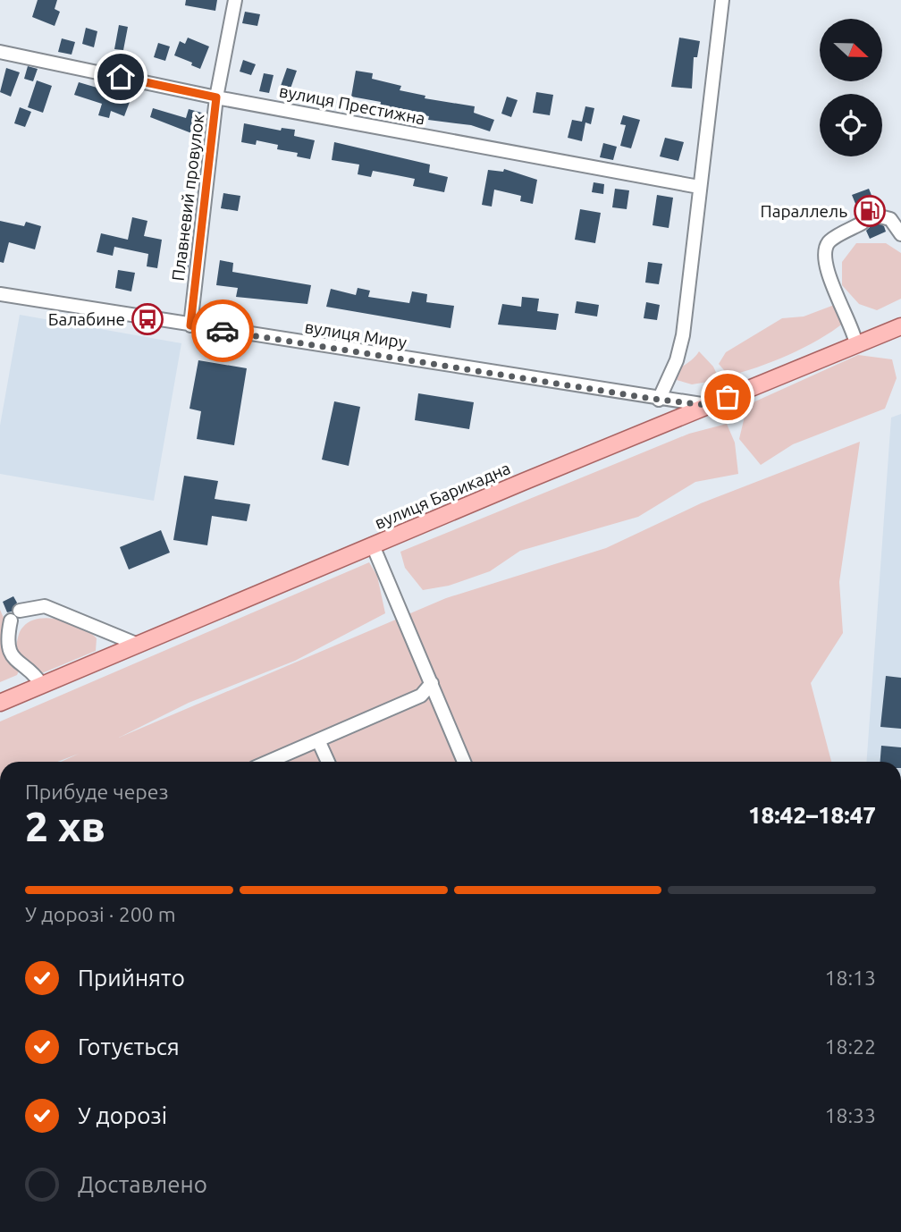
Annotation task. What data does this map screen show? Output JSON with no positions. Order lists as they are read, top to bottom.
{
  "streets": {
    "main road": ["вулиця Барикадна"],
    "street": ["вулиця Престижна", "Плавневий провулок", "вулиця Миру"]
  },
  "crossings": [
    ["вулиця Престижна", "Плавневий провулок"],
    ["Плавневий провулок", "вулиця Миру"],
    ["вулиця Миру", "вулиця Барикадна"]
  ],
  "places": {
    "fuel station": ["Параллель"],
    "bus stop": ["Балабине"]
  },
  "north": "right",
  "page": {
    "heading": ["2 хв", "Прибуде через", "18:42–18:47"],
    "bar": "У дорозі · 200 m",
    "list": [
      ["Прийнято", "18:13"],
      ["Готується", "18:22"],
      ["У дорозі", "18:33"],
      "Доставлено"
    ]
  }
}
